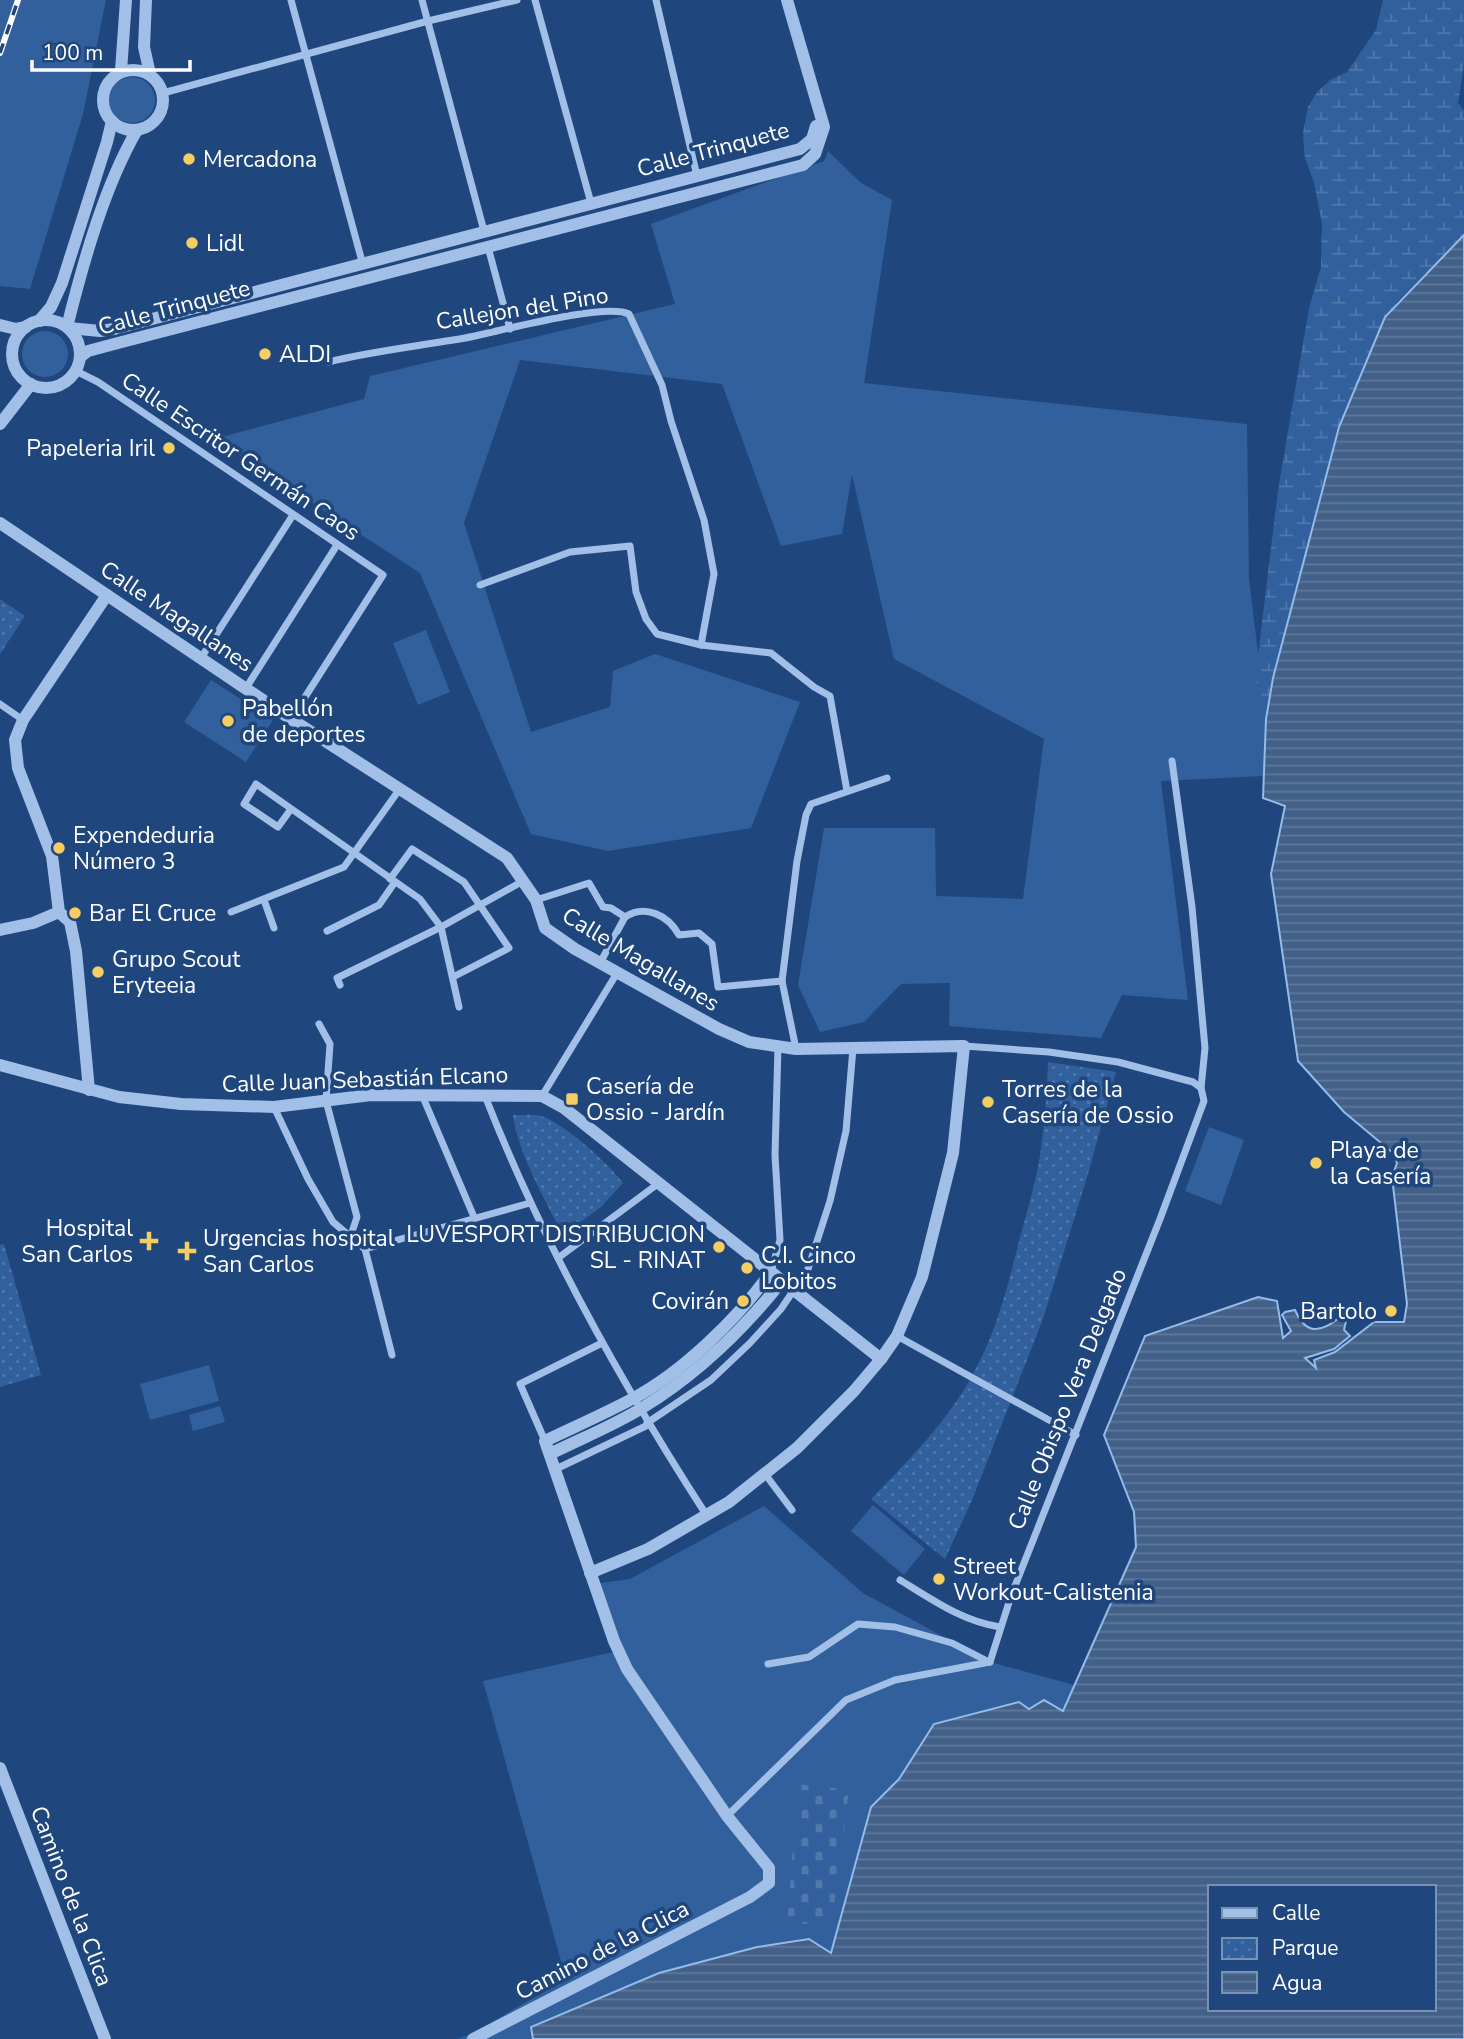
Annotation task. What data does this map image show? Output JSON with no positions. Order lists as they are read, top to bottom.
{
  "streets": {
    "street": [
      "Calle Trinquete",
      "Callejon del Pino",
      "Calle Escritor Germán Caos",
      "Calle Magallanes",
      "Calle Juan Sebastián Elcano",
      "Calle Obispo Vera Delgado",
      "Camino de la Clica"
    ]
  },
  "crossings": [
    ["Calle Trinquete", "Calle Escritor Germán Caos"],
    ["Calle Escritor Germán Caos", "Calle Magallanes"]
  ],
  "places": {
    "other": [
      "Mercadona",
      "Lidl",
      "ALDI",
      "Papeleria Iril",
      "Pabellón de deportes",
      "Expendeduria Número 3",
      "Bar El Cruce",
      "Grupo Scout Eryteeia",
      "Torres de la Casería de Ossio",
      "Playa de la Casería",
      "LUVESPORT DISTRIBUCION SL - RINAT",
      "C.I. Cinco Lobitos",
      "Covirán",
      "Bartolo",
      "Street Workout-Calistenia"
    ],
    "transit": ["Casería de Ossio - Jardín"],
    "health": ["Hospital San Carlos", "Urgencias hospital San Carlos"]
  },
  "legend": ["Calle", "Parque", "Agua"],
  "scale_bar": "100 m"
}
